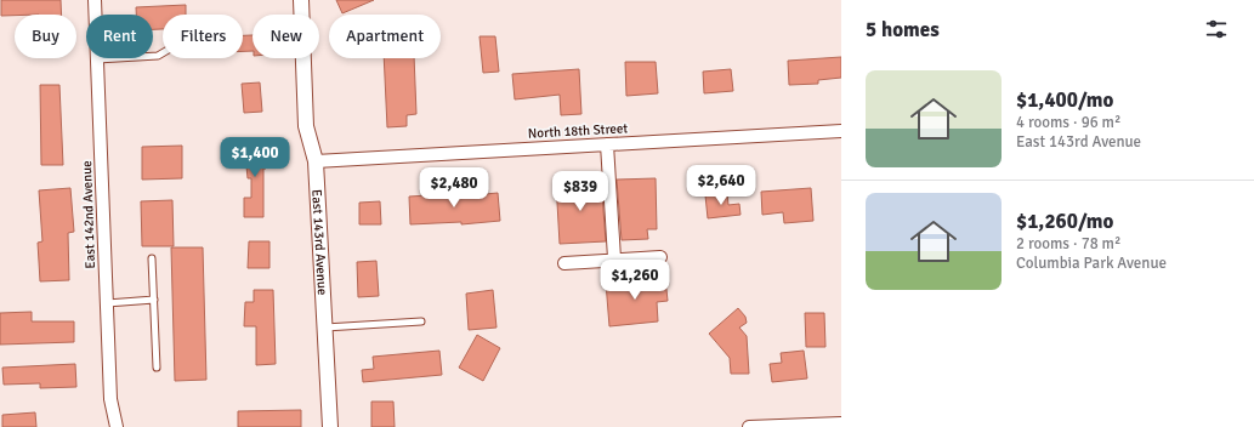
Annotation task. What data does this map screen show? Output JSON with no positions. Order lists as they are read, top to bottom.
{
  "streets": {
    "street": ["North 18th Street", "East 142nd Avenue", "East 143rd Avenue"]
  },
  "crossings": [
    ["North 18th Street", "East 143rd Avenue"]
  ],
  "page": {
    "heading": "5 homes",
    "chip": [
      "Buy",
      "Rent",
      "Filters",
      "New",
      "Apartment"
    ],
    "list": [
      {
        "name": "$1,400/mo",
        "note": "4 rooms · 96 m² · East 143rd Avenue"
      },
      {
        "name": "$1,260/mo",
        "note": "2 rooms · 78 m² · Columbia Park Avenue"
      }
    ],
    "price": [
      "$1,400",
      "$2,640",
      "$2,480",
      "$839",
      "$1,260"
    ]
  }
}
